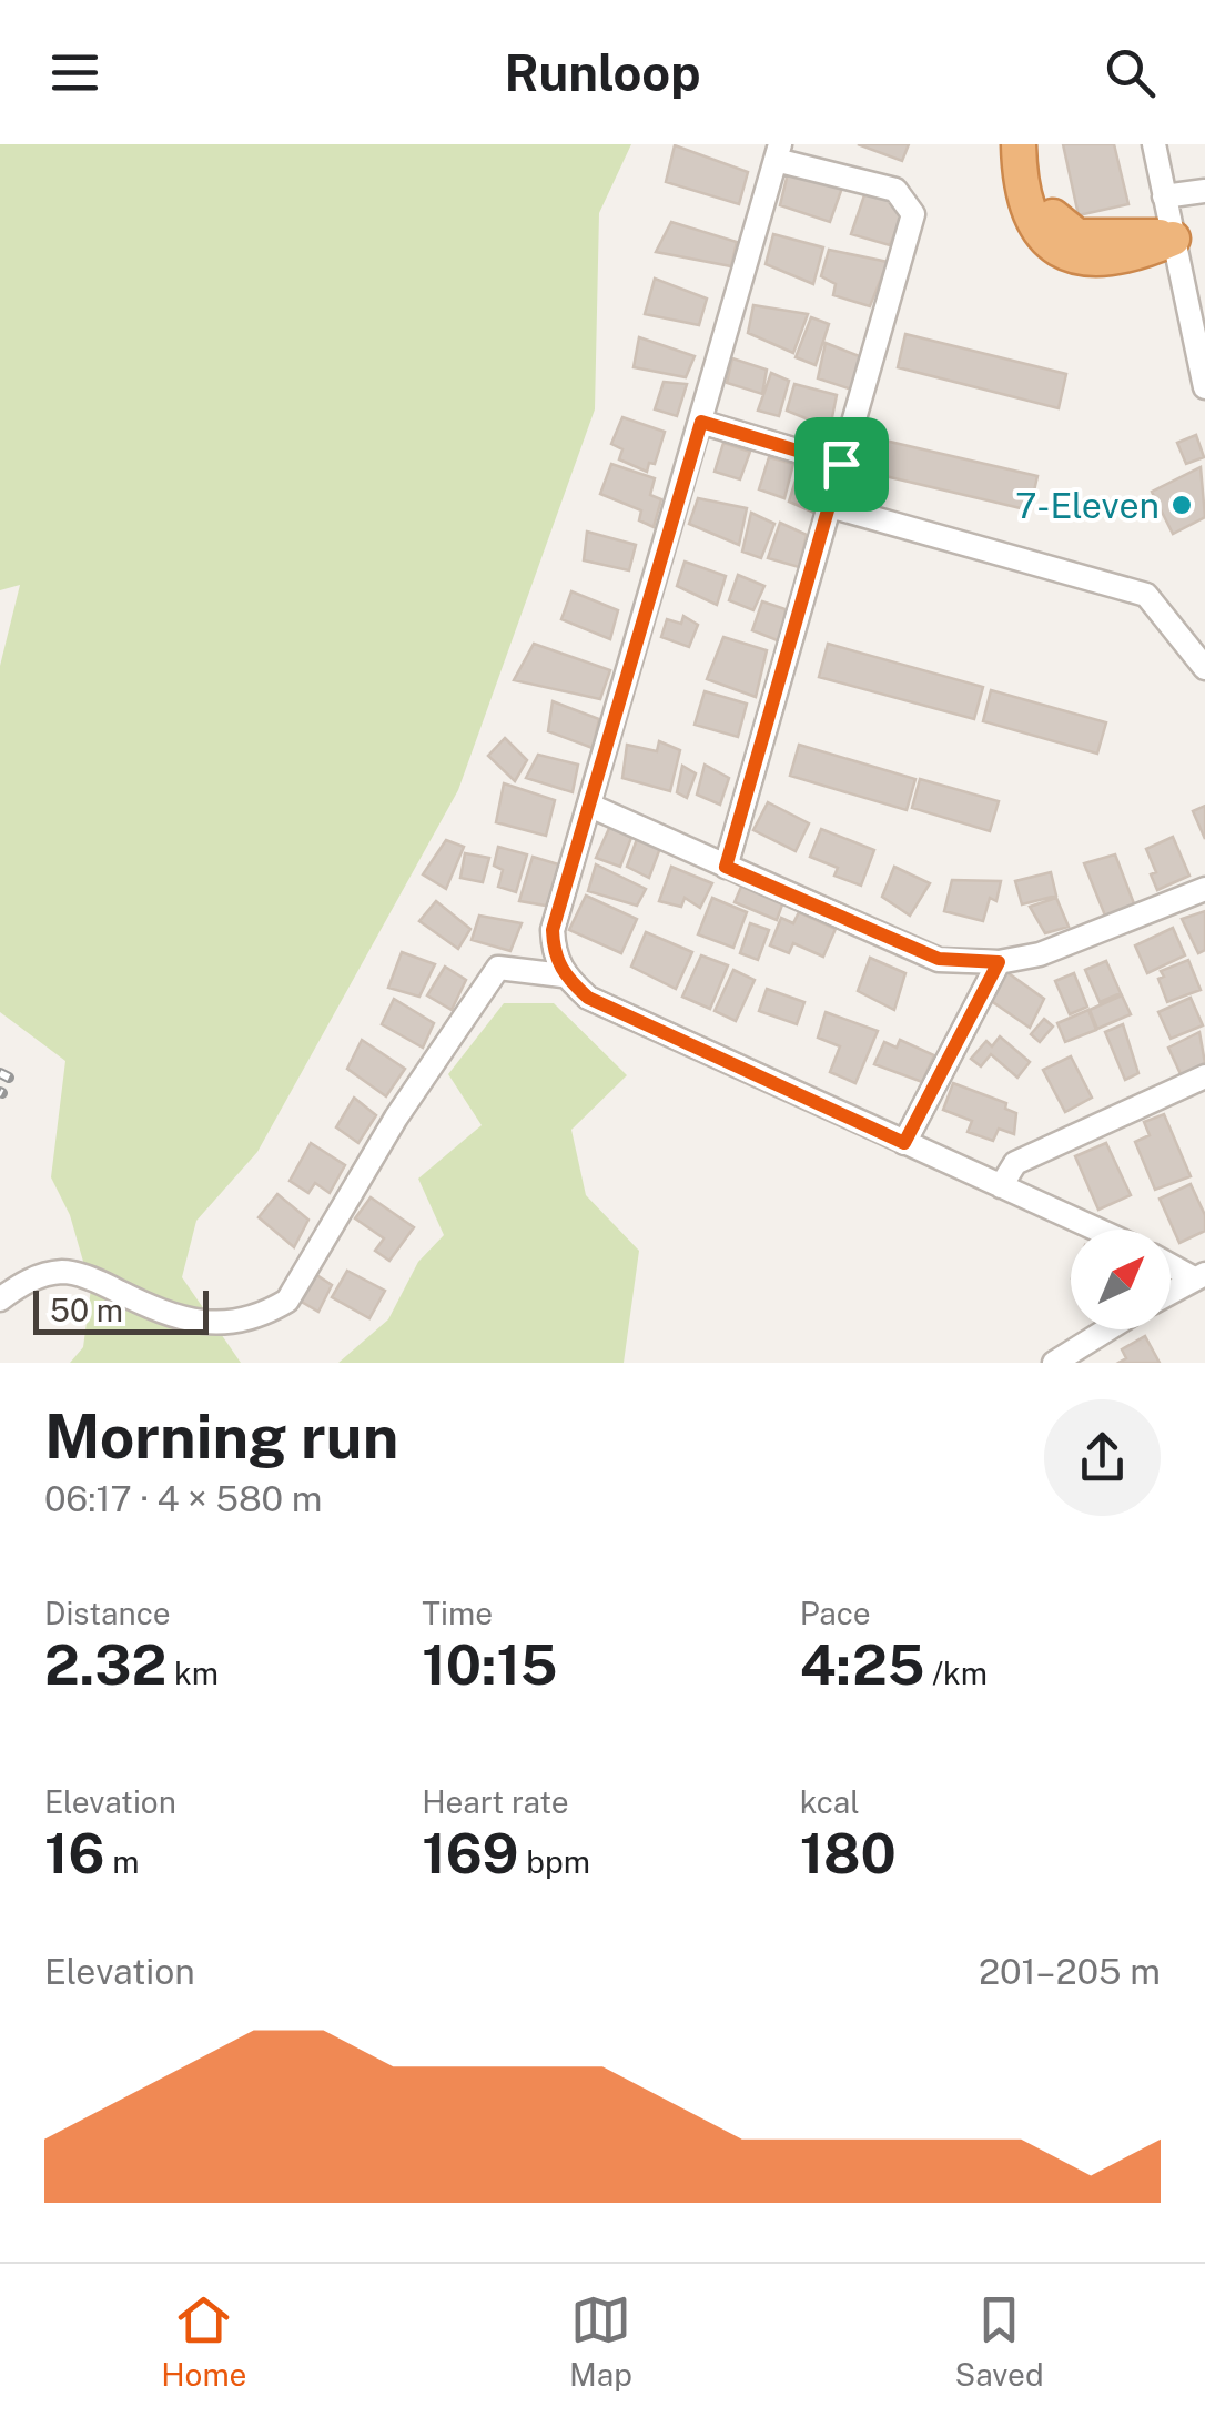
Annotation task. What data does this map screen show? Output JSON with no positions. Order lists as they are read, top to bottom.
{
  "places": ["7-Eleven"],
  "scale_bar": "50 m",
  "north": "top right",
  "page": {
    "header": "Runloop",
    "scale": "50 m",
    "heading": ["Morning run", "06:17 · 4 × 580 m"],
    "stats": [
      ["Distance", "2.32 km"],
      ["Time", "10:15"],
      ["Pace", "4:25 /km"],
      ["Elevation", "16 m"],
      ["Heart rate", "169 bpm"],
      ["kcal", "180"]
    ],
    "chart": ["Elevation", "201–205 m"],
    "tabs": ["Home", "Map", "Saved"]
  }
}
